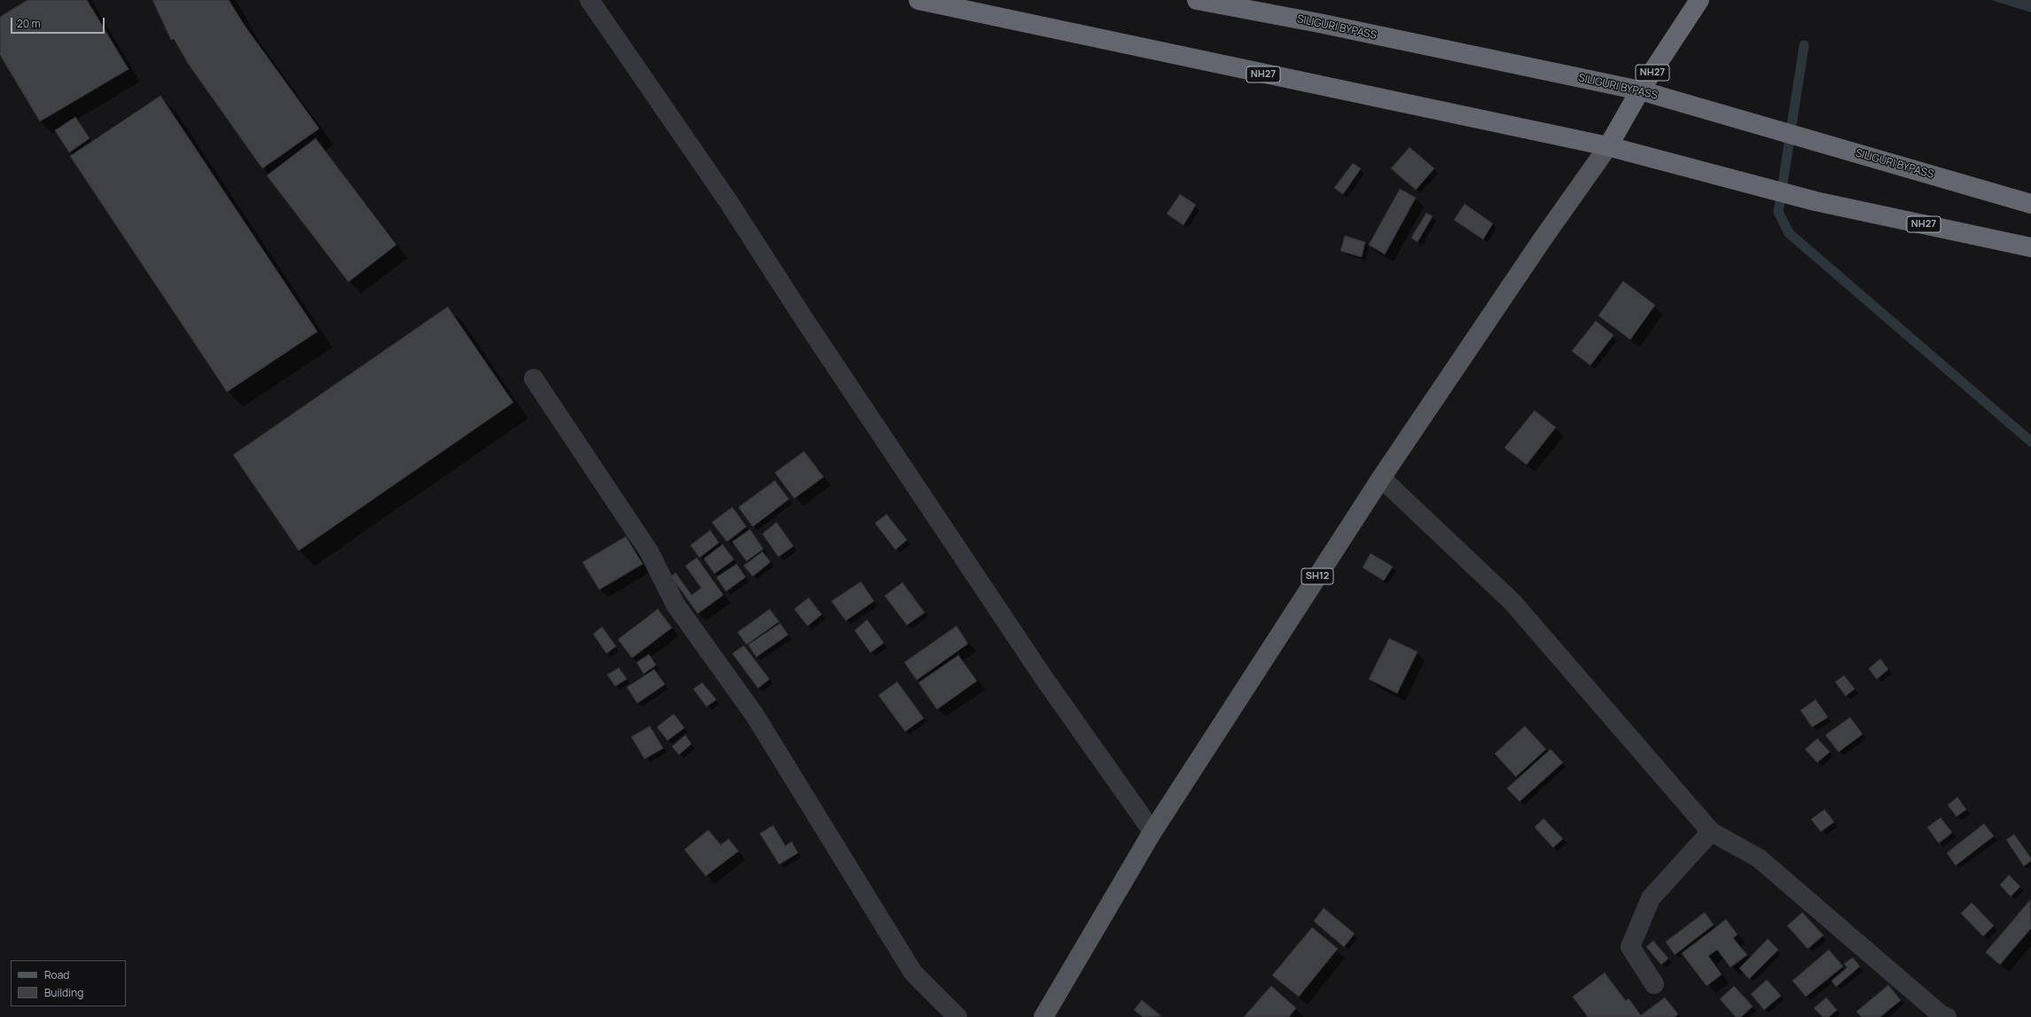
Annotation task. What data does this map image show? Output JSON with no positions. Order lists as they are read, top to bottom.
{
  "streets": {
    "highway": ["SILIGURI BYPASS", "NH27"],
    "main road": ["SH12"]
  },
  "crossings": [
    ["SILIGURI BYPASS", "NH27"],
    ["NH27", "SH12"]
  ],
  "legend": ["Road", "Building"],
  "scale_bar": "20 m"
}
